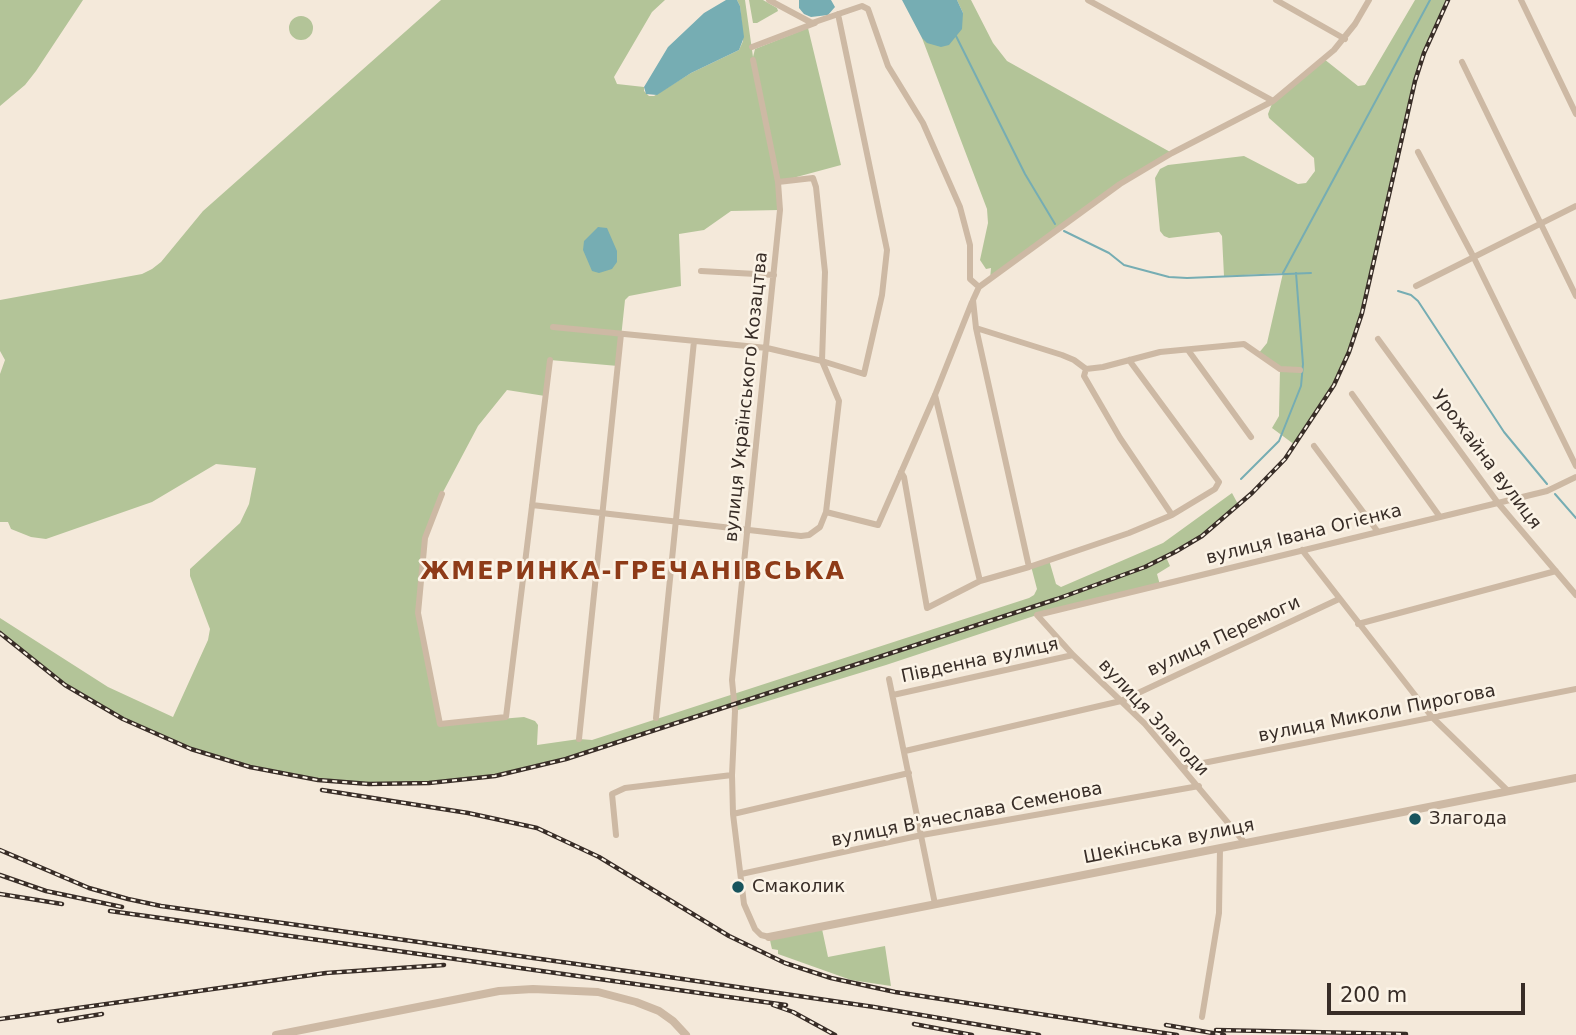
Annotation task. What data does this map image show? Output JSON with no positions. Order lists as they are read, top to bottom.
{
  "streets": {
    "street": [
      "вулиця Українського Козацтва",
      "Урожайна вулиця",
      "вулиця Івана Огієнка",
      "вулиця Перемоги",
      "Південна вулиця",
      "вулиця Миколи Пирогова",
      "вулиця Злагоди",
      "вулиця В'ячеслава Семенова",
      "Шекінська вулиця"
    ]
  },
  "crossings": [
    ["вулиця Українського Козацтва", "вулиця В'ячеслава Семенова"],
    ["вулиця Українського Козацтва", "Шекінська вулиця"],
    ["Урожайна вулиця", "вулиця Івана Огієнка"],
    ["вулиця Івана Огієнка", "вулиця Злагоди"],
    ["вулиця Перемоги", "вулиця Злагоди"],
    ["Південна вулиця", "вулиця Злагоди"],
    ["вулиця Миколи Пирогова", "вулиця Злагоди"],
    ["вулиця Злагоди", "вулиця В'ячеслава Семенова"],
    ["вулиця Злагоди", "Шекінська вулиця"]
  ],
  "districts": ["ЖМЕРИНКА-ГРЕЧАНІВСЬКА"],
  "places": ["Злагода", "Смаколик"],
  "scale_bar": "200 m"
}
